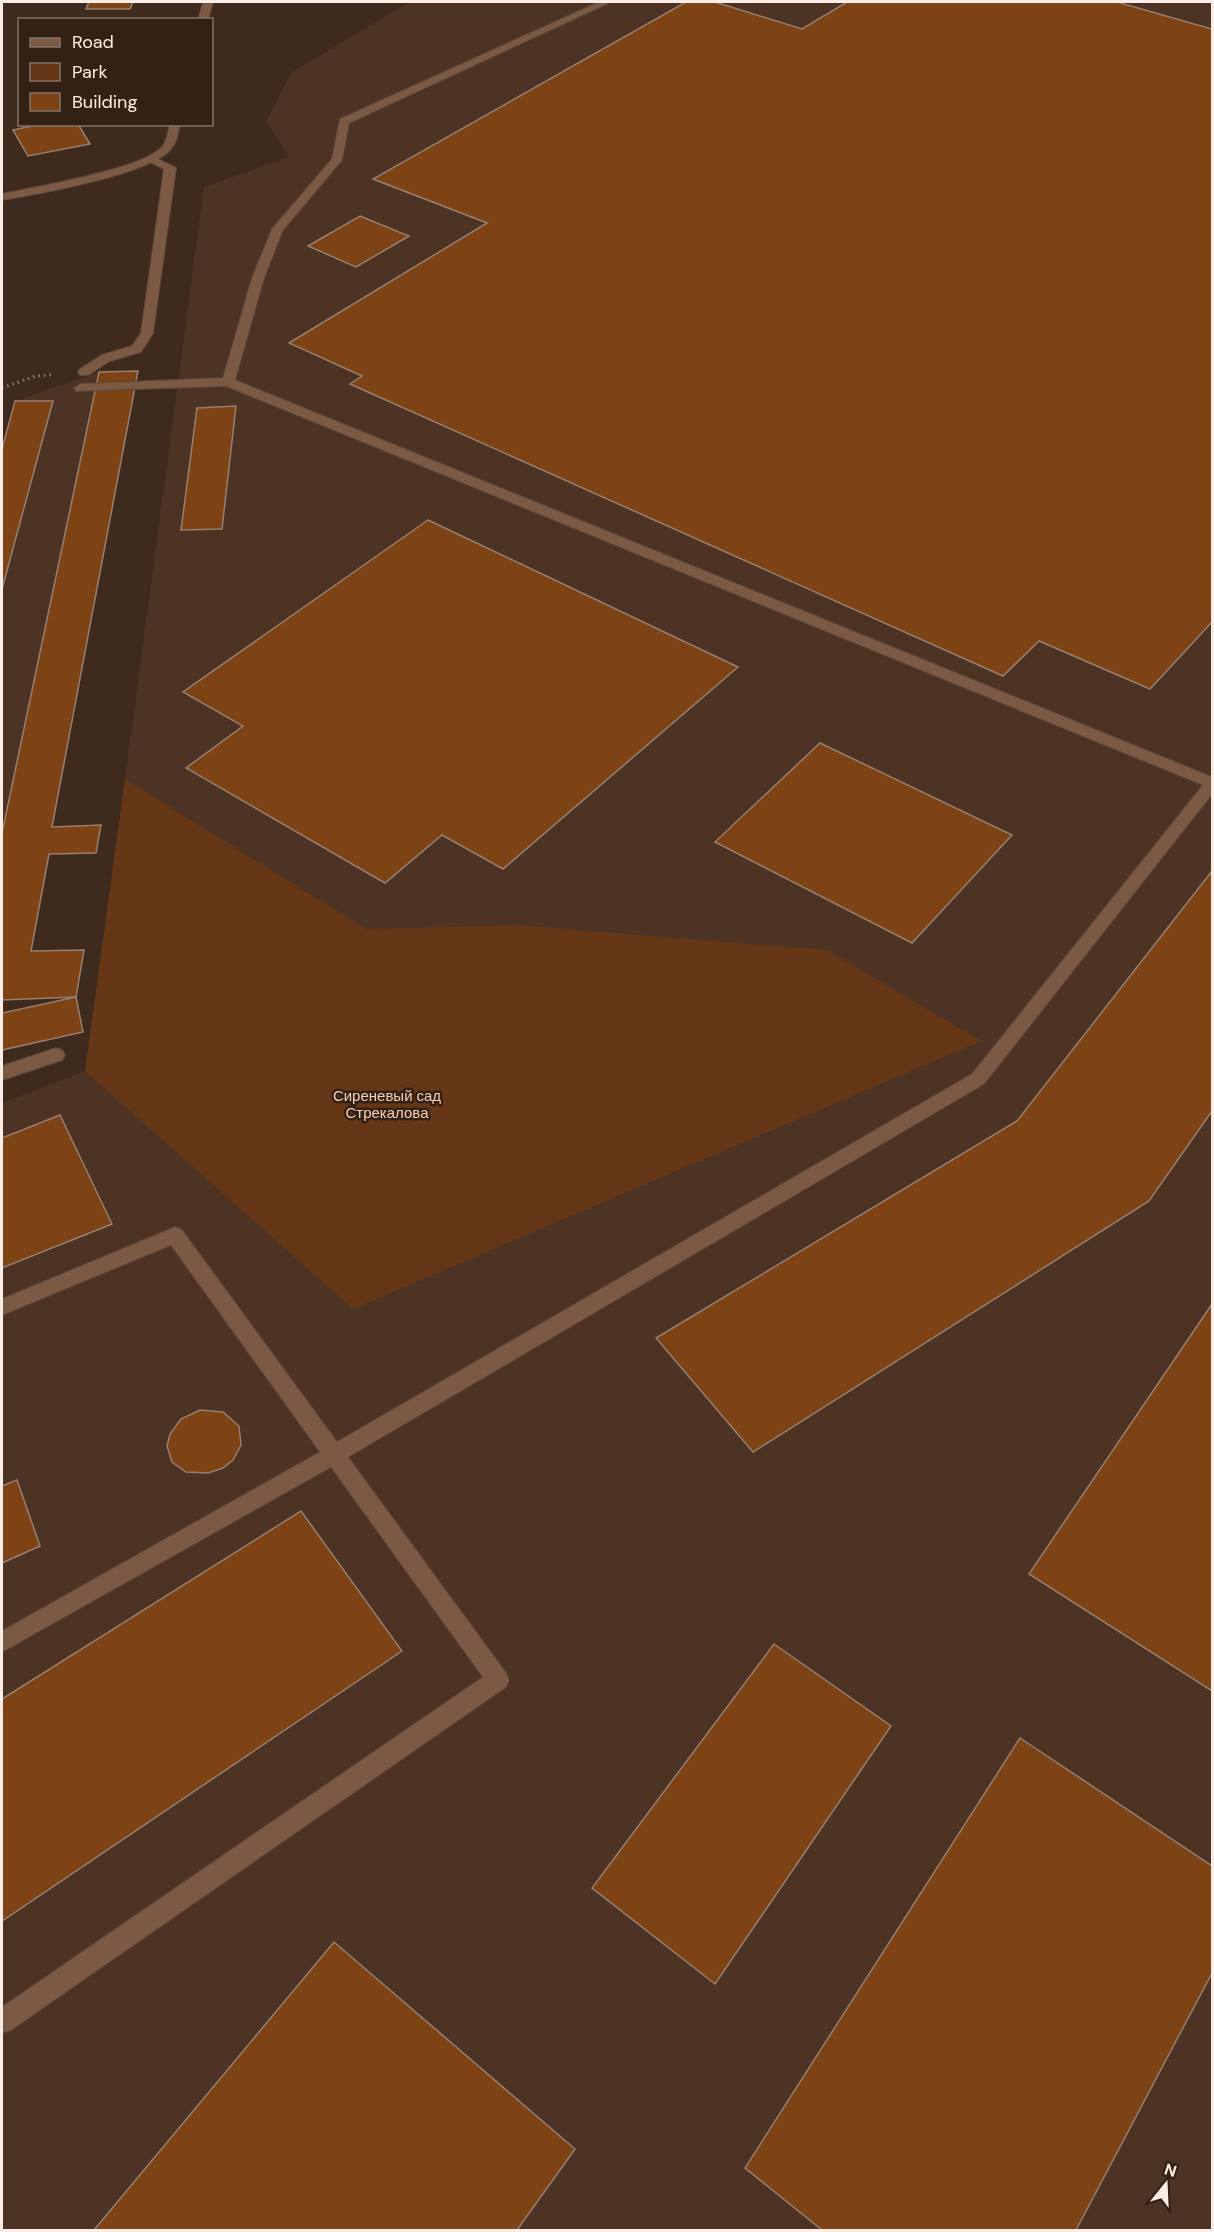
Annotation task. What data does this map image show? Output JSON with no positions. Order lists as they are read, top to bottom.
{
  "parks": ["Сиреневый сад Стрекалова"],
  "legend": ["Road", "Park", "Building"],
  "north": "top"
}
